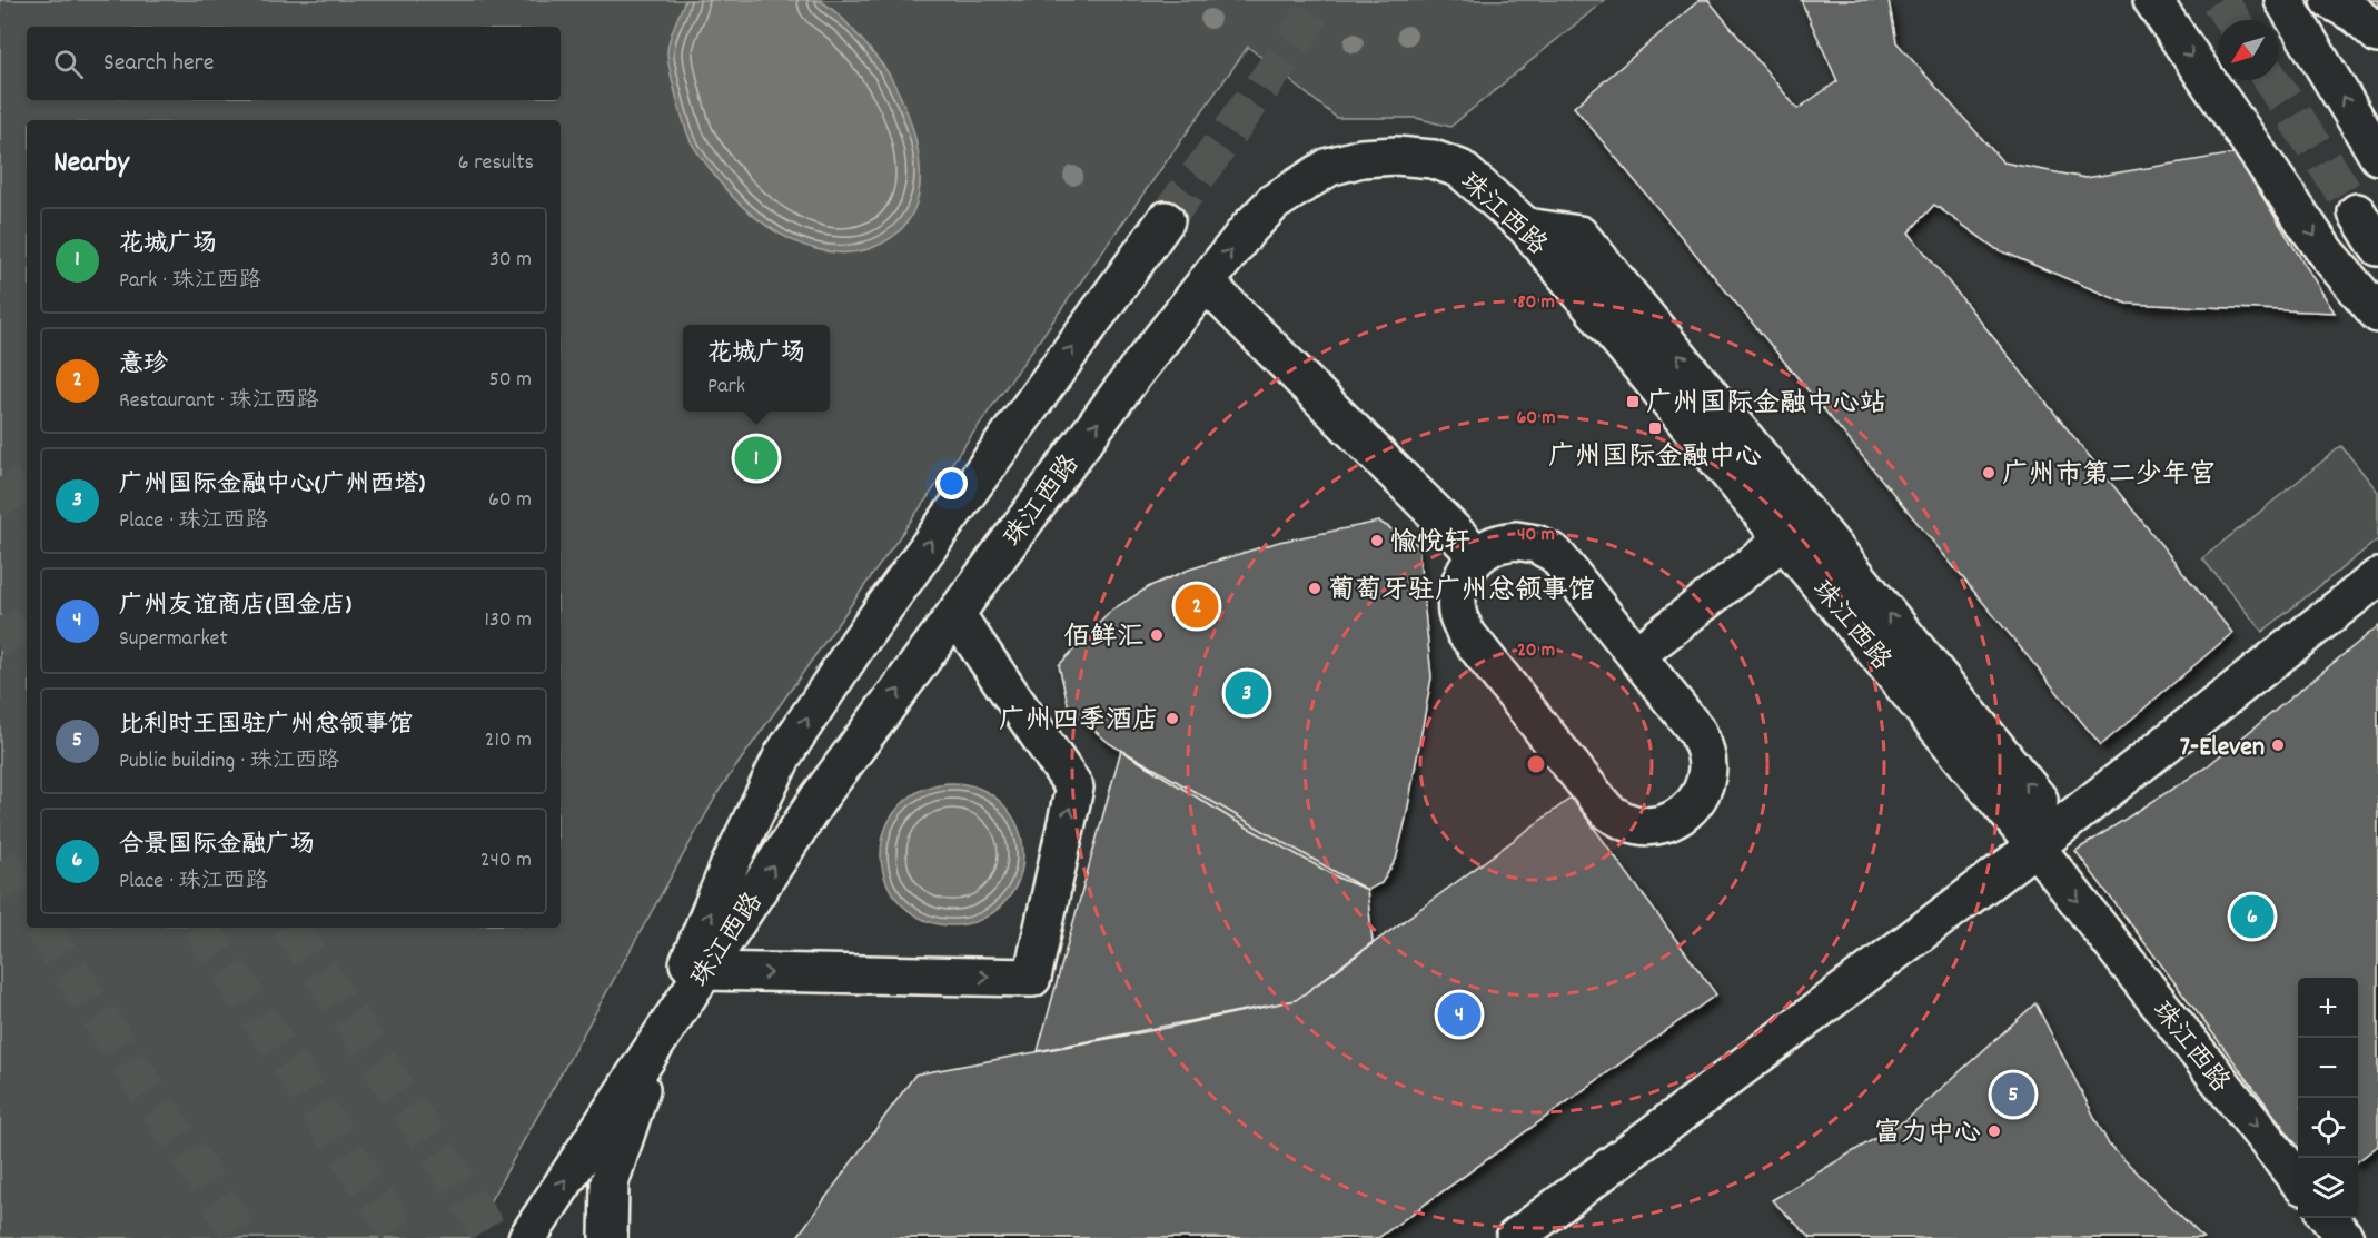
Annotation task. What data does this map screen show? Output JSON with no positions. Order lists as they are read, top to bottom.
{
  "streets": {
    "main road": ["珠江西路"]
  },
  "places": {
    "transit": ["广州国际金融中心站", "广州国际金融中心"],
    "other": [
      "广州市第二少年宫",
      "愉悦轩",
      "葡萄牙驻广州总领事馆",
      "佰鲜汇",
      "广州四季酒店",
      "7-Eleven",
      "富力中心"
    ]
  },
  "north": "bottom left",
  "page": {
    "search": "Search here",
    "heading": ["Nearby", "6 results"],
    "list": [
      {
        "mark": "1",
        "name": "花城广场",
        "note": "Park · 珠江西路",
        "value": "30 m"
      },
      {
        "mark": "2",
        "name": "意珍",
        "note": "Restaurant · 珠江西路",
        "value": "50 m"
      },
      {
        "mark": "3",
        "name": "广州国际金融中心(广州西塔)",
        "note": "Place · 珠江西路",
        "value": "60 m"
      },
      {
        "mark": "4",
        "name": "广州友谊商店(国金店)",
        "note": "Supermarket",
        "value": "130 m"
      },
      {
        "mark": "5",
        "name": "比利时王国驻广州总领事馆",
        "note": "Public building · 珠江西路",
        "value": "210 m"
      },
      {
        "mark": "6",
        "name": "合景国际金融广场",
        "note": "Place · 珠江西路",
        "value": "240 m"
      }
    ],
    "popup": ["花城广场", "Park"],
    "pins": [
      "1",
      "2",
      "3",
      "6",
      "4",
      "5"
    ],
    "map_buttons": ["+", "−"]
  },
  "rings": [
    "80 m",
    "60 m",
    "40 m",
    "20 m"
  ]
}
